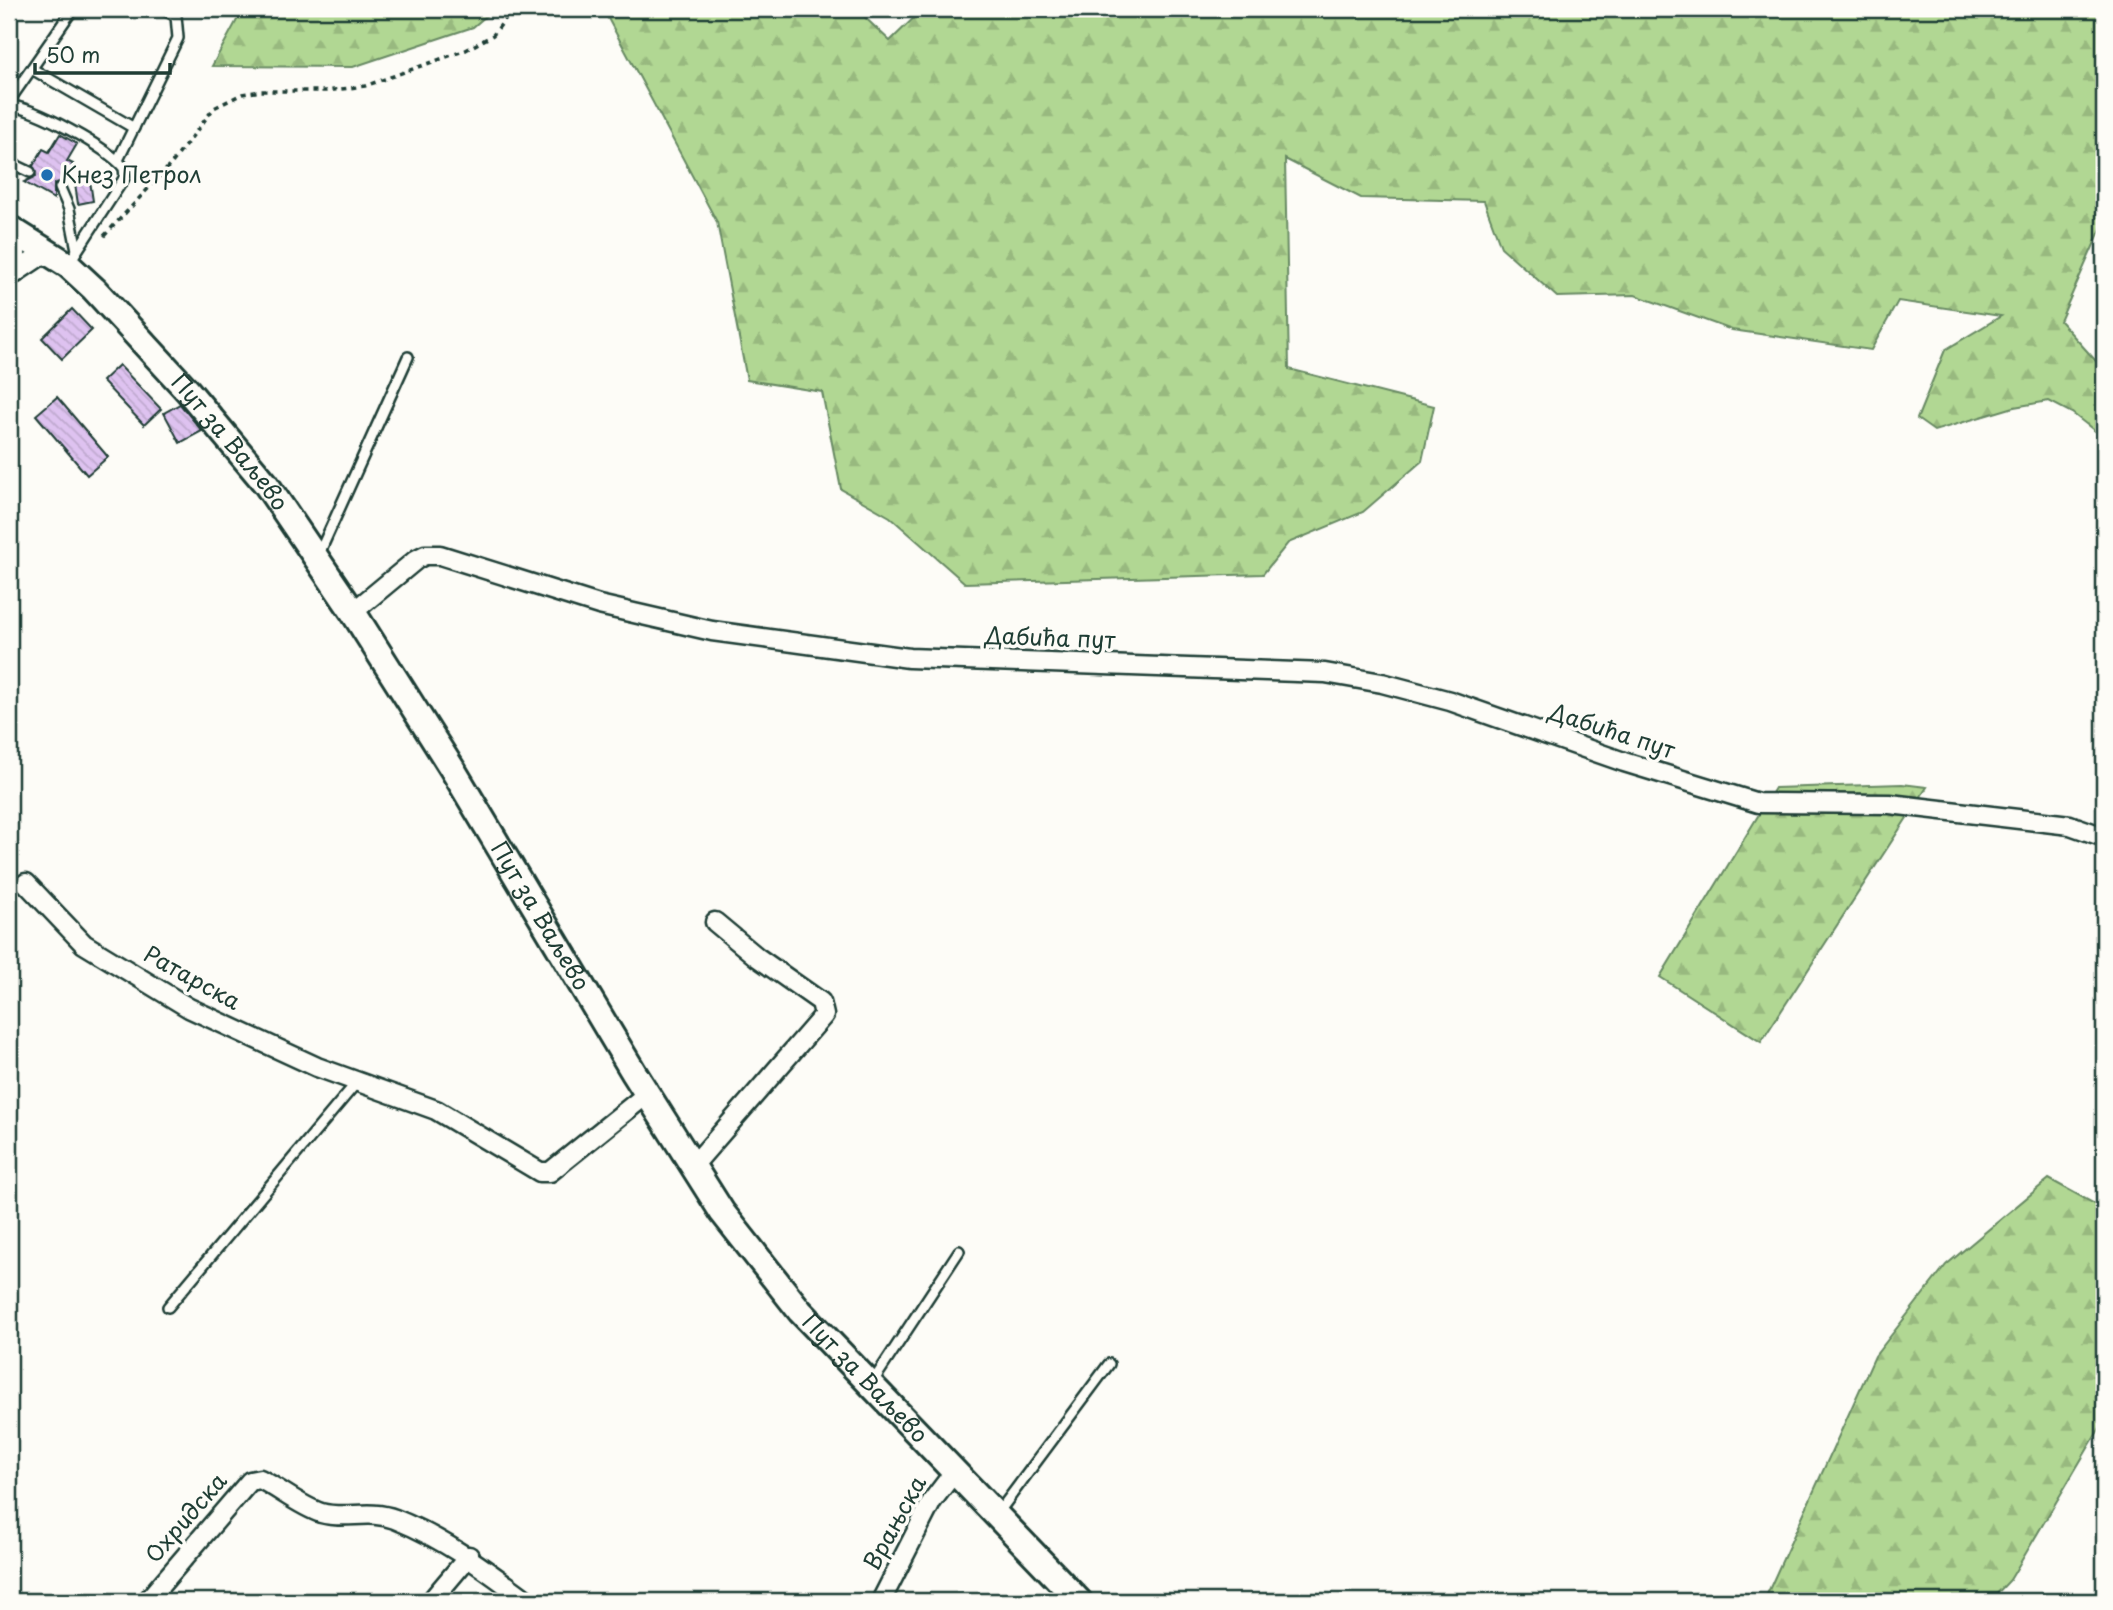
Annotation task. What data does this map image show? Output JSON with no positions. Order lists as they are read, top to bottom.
{
  "streets": {
    "main road": ["Пут за Ваљево"],
    "street": [
      "Дабића пут",
      "Ратарска",
      "Охридска",
      "Врањска"
    ]
  },
  "crossings": [
    ["Пут за Ваљево", "Дабића пут"],
    ["Пут за Ваљево", "Ратарска"],
    ["Пут за Ваљево", "Врањска"]
  ],
  "places": ["Кнез Петрол"],
  "scale_bar": "50 m"
}
